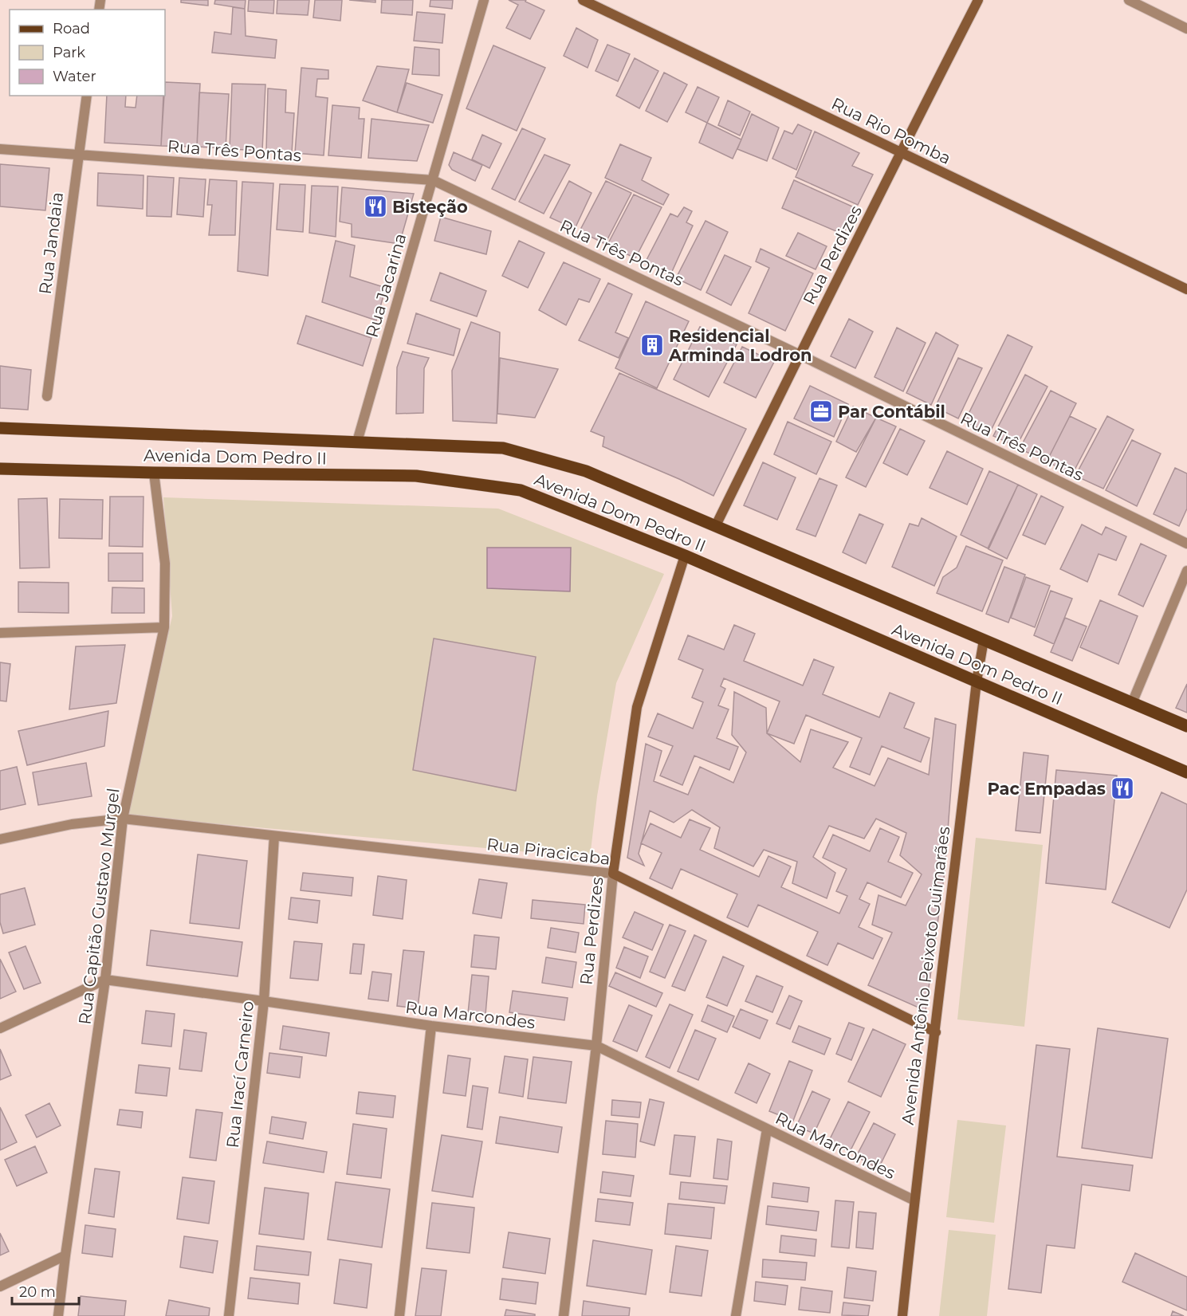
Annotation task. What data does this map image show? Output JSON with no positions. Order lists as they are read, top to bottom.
{
  "streets": {
    "main road": ["Avenida Dom Pedro II"],
    "street": [
      "Rua Rio Pomba",
      "Rua Três Pontas",
      "Rua Jandaia",
      "Rua Perdizes",
      "Rua Jacarina",
      "Rua Piracicaba",
      "Rua Capitão Gustavo Murgel",
      "Avenida Antônio Peixoto Guimarães",
      "Rua Marcondes",
      "Rua Irací Carneiro"
    ]
  },
  "crossings": [
    ["Rua Rio Pomba", "Rua Perdizes"],
    ["Rua Três Pontas", "Rua Jandaia"],
    ["Rua Três Pontas", "Rua Perdizes"],
    ["Rua Três Pontas", "Rua Jacarina"],
    ["Rua Perdizes", "Avenida Dom Pedro II"],
    ["Rua Perdizes", "Rua Piracicaba"],
    ["Rua Perdizes", "Rua Marcondes"],
    ["Rua Jacarina", "Avenida Dom Pedro II"],
    ["Avenida Dom Pedro II", "Rua Capitão Gustavo Murgel"],
    ["Avenida Dom Pedro II", "Avenida Antônio Peixoto Guimarães"],
    ["Rua Piracicaba", "Rua Capitão Gustavo Murgel"],
    ["Rua Piracicaba", "Avenida Antônio Peixoto Guimarães"],
    ["Rua Piracicaba", "Rua Irací Carneiro"],
    ["Rua Capitão Gustavo Murgel", "Rua Marcondes"],
    ["Avenida Antônio Peixoto Guimarães", "Rua Marcondes"],
    ["Rua Marcondes", "Rua Irací Carneiro"]
  ],
  "places": {
    "restaurant": ["Bisteção", "Pac Empadas"],
    "building": ["Residencial Arminda Lodron"],
    "office": ["Par Contábil"]
  },
  "legend": ["Road", "Park", "Water"],
  "scale_bar": "20 m"
}
